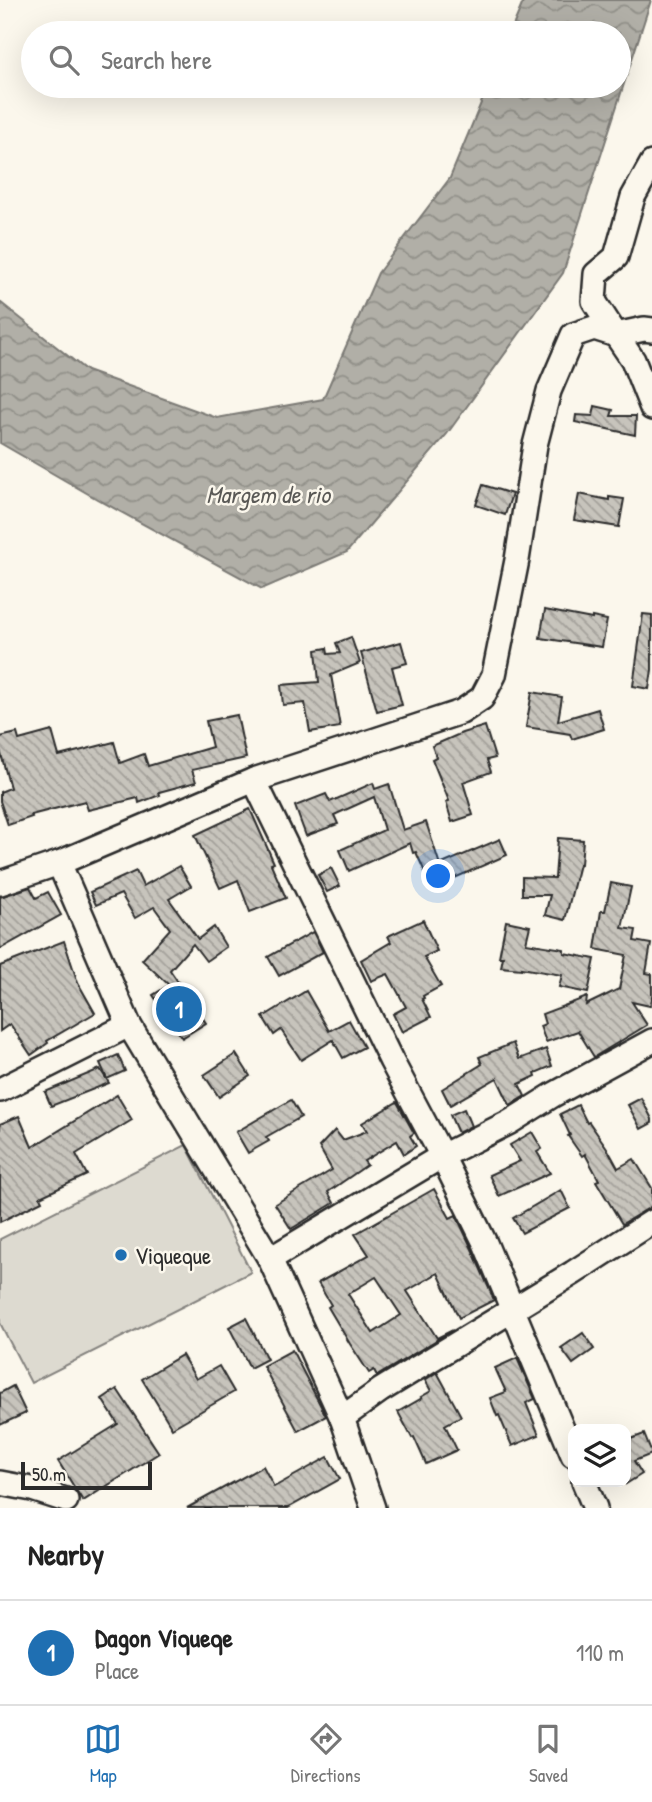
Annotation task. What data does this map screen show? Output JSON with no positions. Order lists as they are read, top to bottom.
{
  "water": ["Margem de rio"],
  "places": ["Viqueque"],
  "scale_bar": "50 m",
  "page": {
    "search": "Search here",
    "pins": "1",
    "scale": "50 m",
    "heading": "Nearby",
    "list": [
      {
        "mark": "1",
        "name": "Dagon Viqueqe",
        "note": "Place",
        "value": "110 m"
      }
    ],
    "nav": ["Map", "Directions", "Saved"]
  }
}
